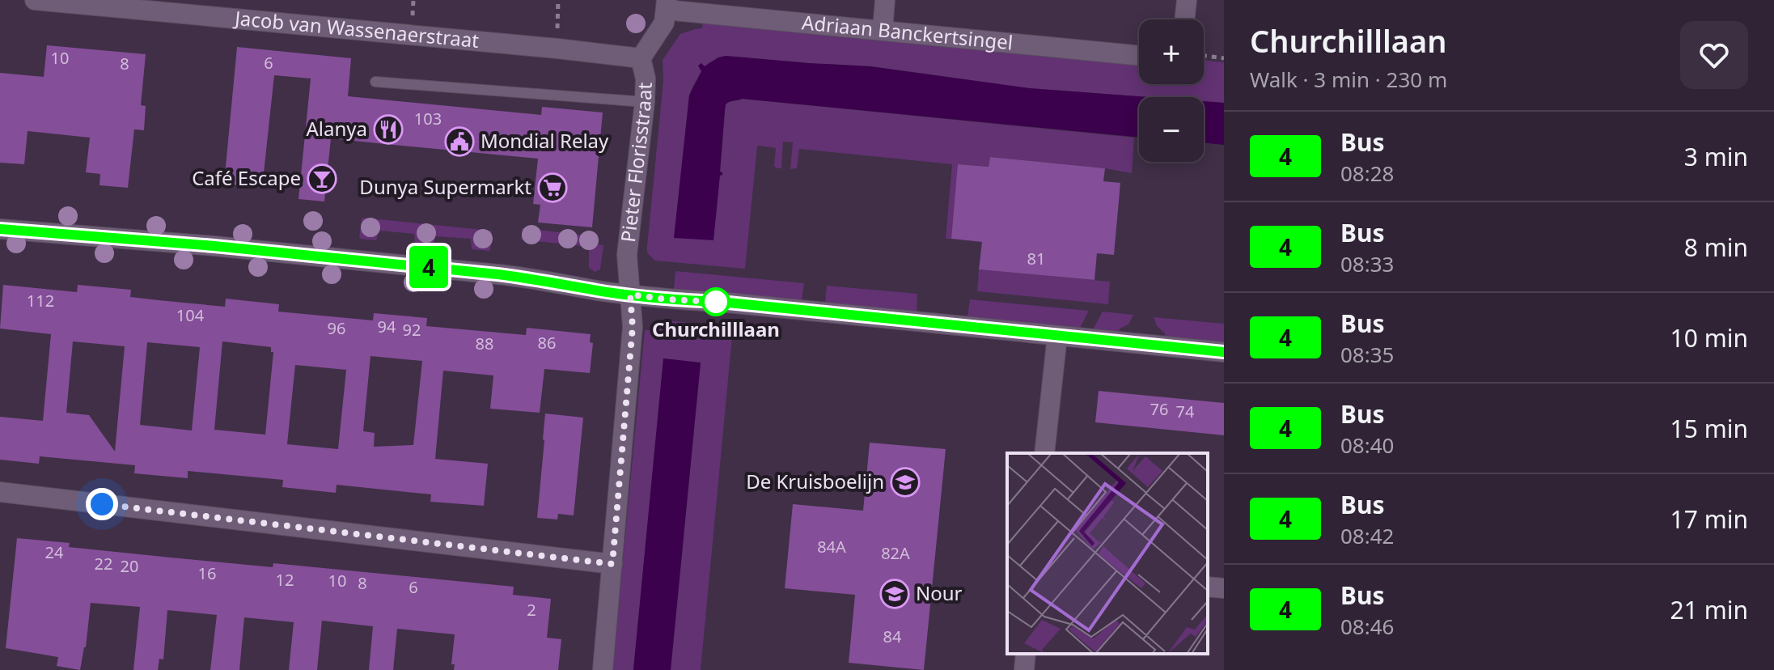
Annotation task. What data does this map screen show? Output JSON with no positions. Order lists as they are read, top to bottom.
{
  "streets": {
    "street": ["Jacob van Wassenaerstraat", "Adriaan Banckertsingel", "Pieter Florisstraat"]
  },
  "crossings": [
    ["Jacob van Wassenaerstraat", "Pieter Florisstraat"],
    ["Adriaan Banckertsingel", "Pieter Florisstraat"]
  ],
  "places": {
    "restaurant": ["Alanya"],
    "public building": ["Mondial Relay"],
    "bar": ["Café Escape"],
    "supermarket": ["Dunya Supermarkt"],
    "other": ["Churchilllaan"],
    "school or university": ["De Kruisboelijn", "Nour"]
  },
  "lines": ["bus line 4"],
  "house_numbers": [
    "10",
    "6",
    "8",
    "103",
    "81",
    "112",
    "104",
    "94",
    "96",
    "92",
    "86",
    "88",
    "76",
    "74",
    "84A",
    "24",
    "82A",
    "22",
    "20",
    "16",
    "12",
    "10",
    "8",
    "6",
    "2",
    "84"
  ],
  "page": {
    "on_map": "4",
    "heading": ["Churchilllaan", "Walk · 3 min · 230 m"],
    "map_buttons": ["+", "−"],
    "list": [
      {
        "mark": "4",
        "name": "Bus",
        "note": "08:28",
        "value": "3 min"
      },
      {
        "mark": "4",
        "name": "Bus",
        "note": "08:33",
        "value": "8 min"
      },
      {
        "mark": "4",
        "name": "Bus",
        "note": "08:35",
        "value": "10 min"
      },
      {
        "mark": "4",
        "name": "Bus",
        "note": "08:40",
        "value": "15 min"
      },
      {
        "mark": "4",
        "name": "Bus",
        "note": "08:42",
        "value": "17 min"
      },
      {
        "mark": "4",
        "name": "Bus",
        "note": "08:46",
        "value": "21 min"
      }
    ]
  }
}
